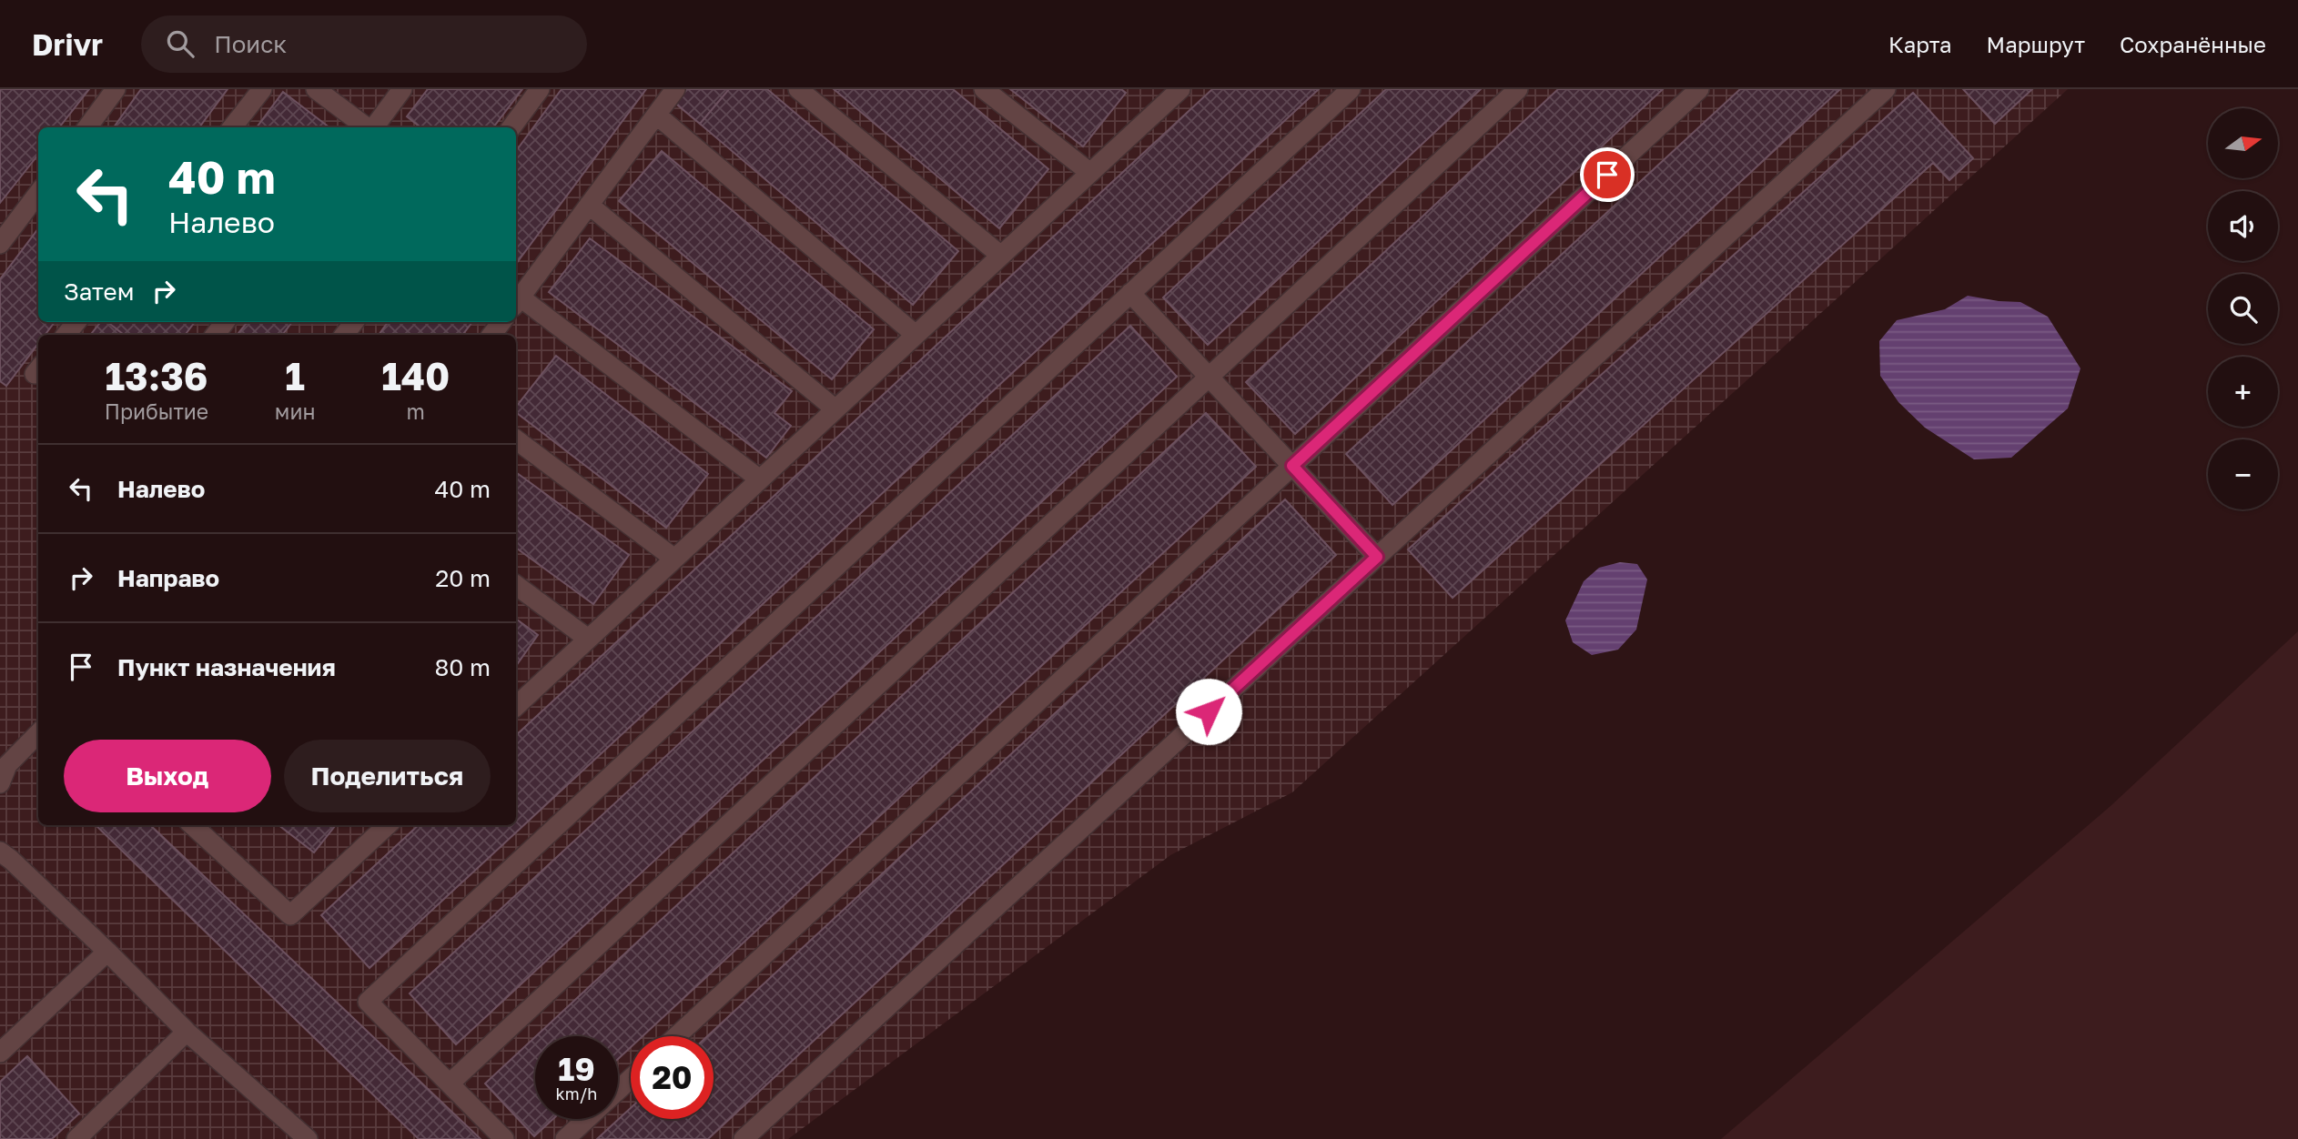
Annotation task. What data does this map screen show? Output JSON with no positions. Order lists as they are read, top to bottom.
{
  "north": "right",
  "page": {
    "header": "Drivr",
    "search": "Поиск",
    "nav": ["Карта", "Маршрут", "Сохранённые"],
    "map_buttons": ["+", "−"],
    "turn": ["40 m", "Налево"],
    "then": "Затем",
    "eta": [
      "13:36",
      "Прибытие",
      "1",
      "мин",
      "140",
      "m"
    ],
    "list": [
      {
        "name": "Налево",
        "value": "40 m"
      },
      {
        "name": "Направо",
        "value": "20 m"
      },
      {
        "name": "Пункт назначения",
        "value": "80 m"
      }
    ],
    "buttons": ["Выход", "Поделиться"],
    "speed": "19 km/h",
    "limit": "20"
  }
}
